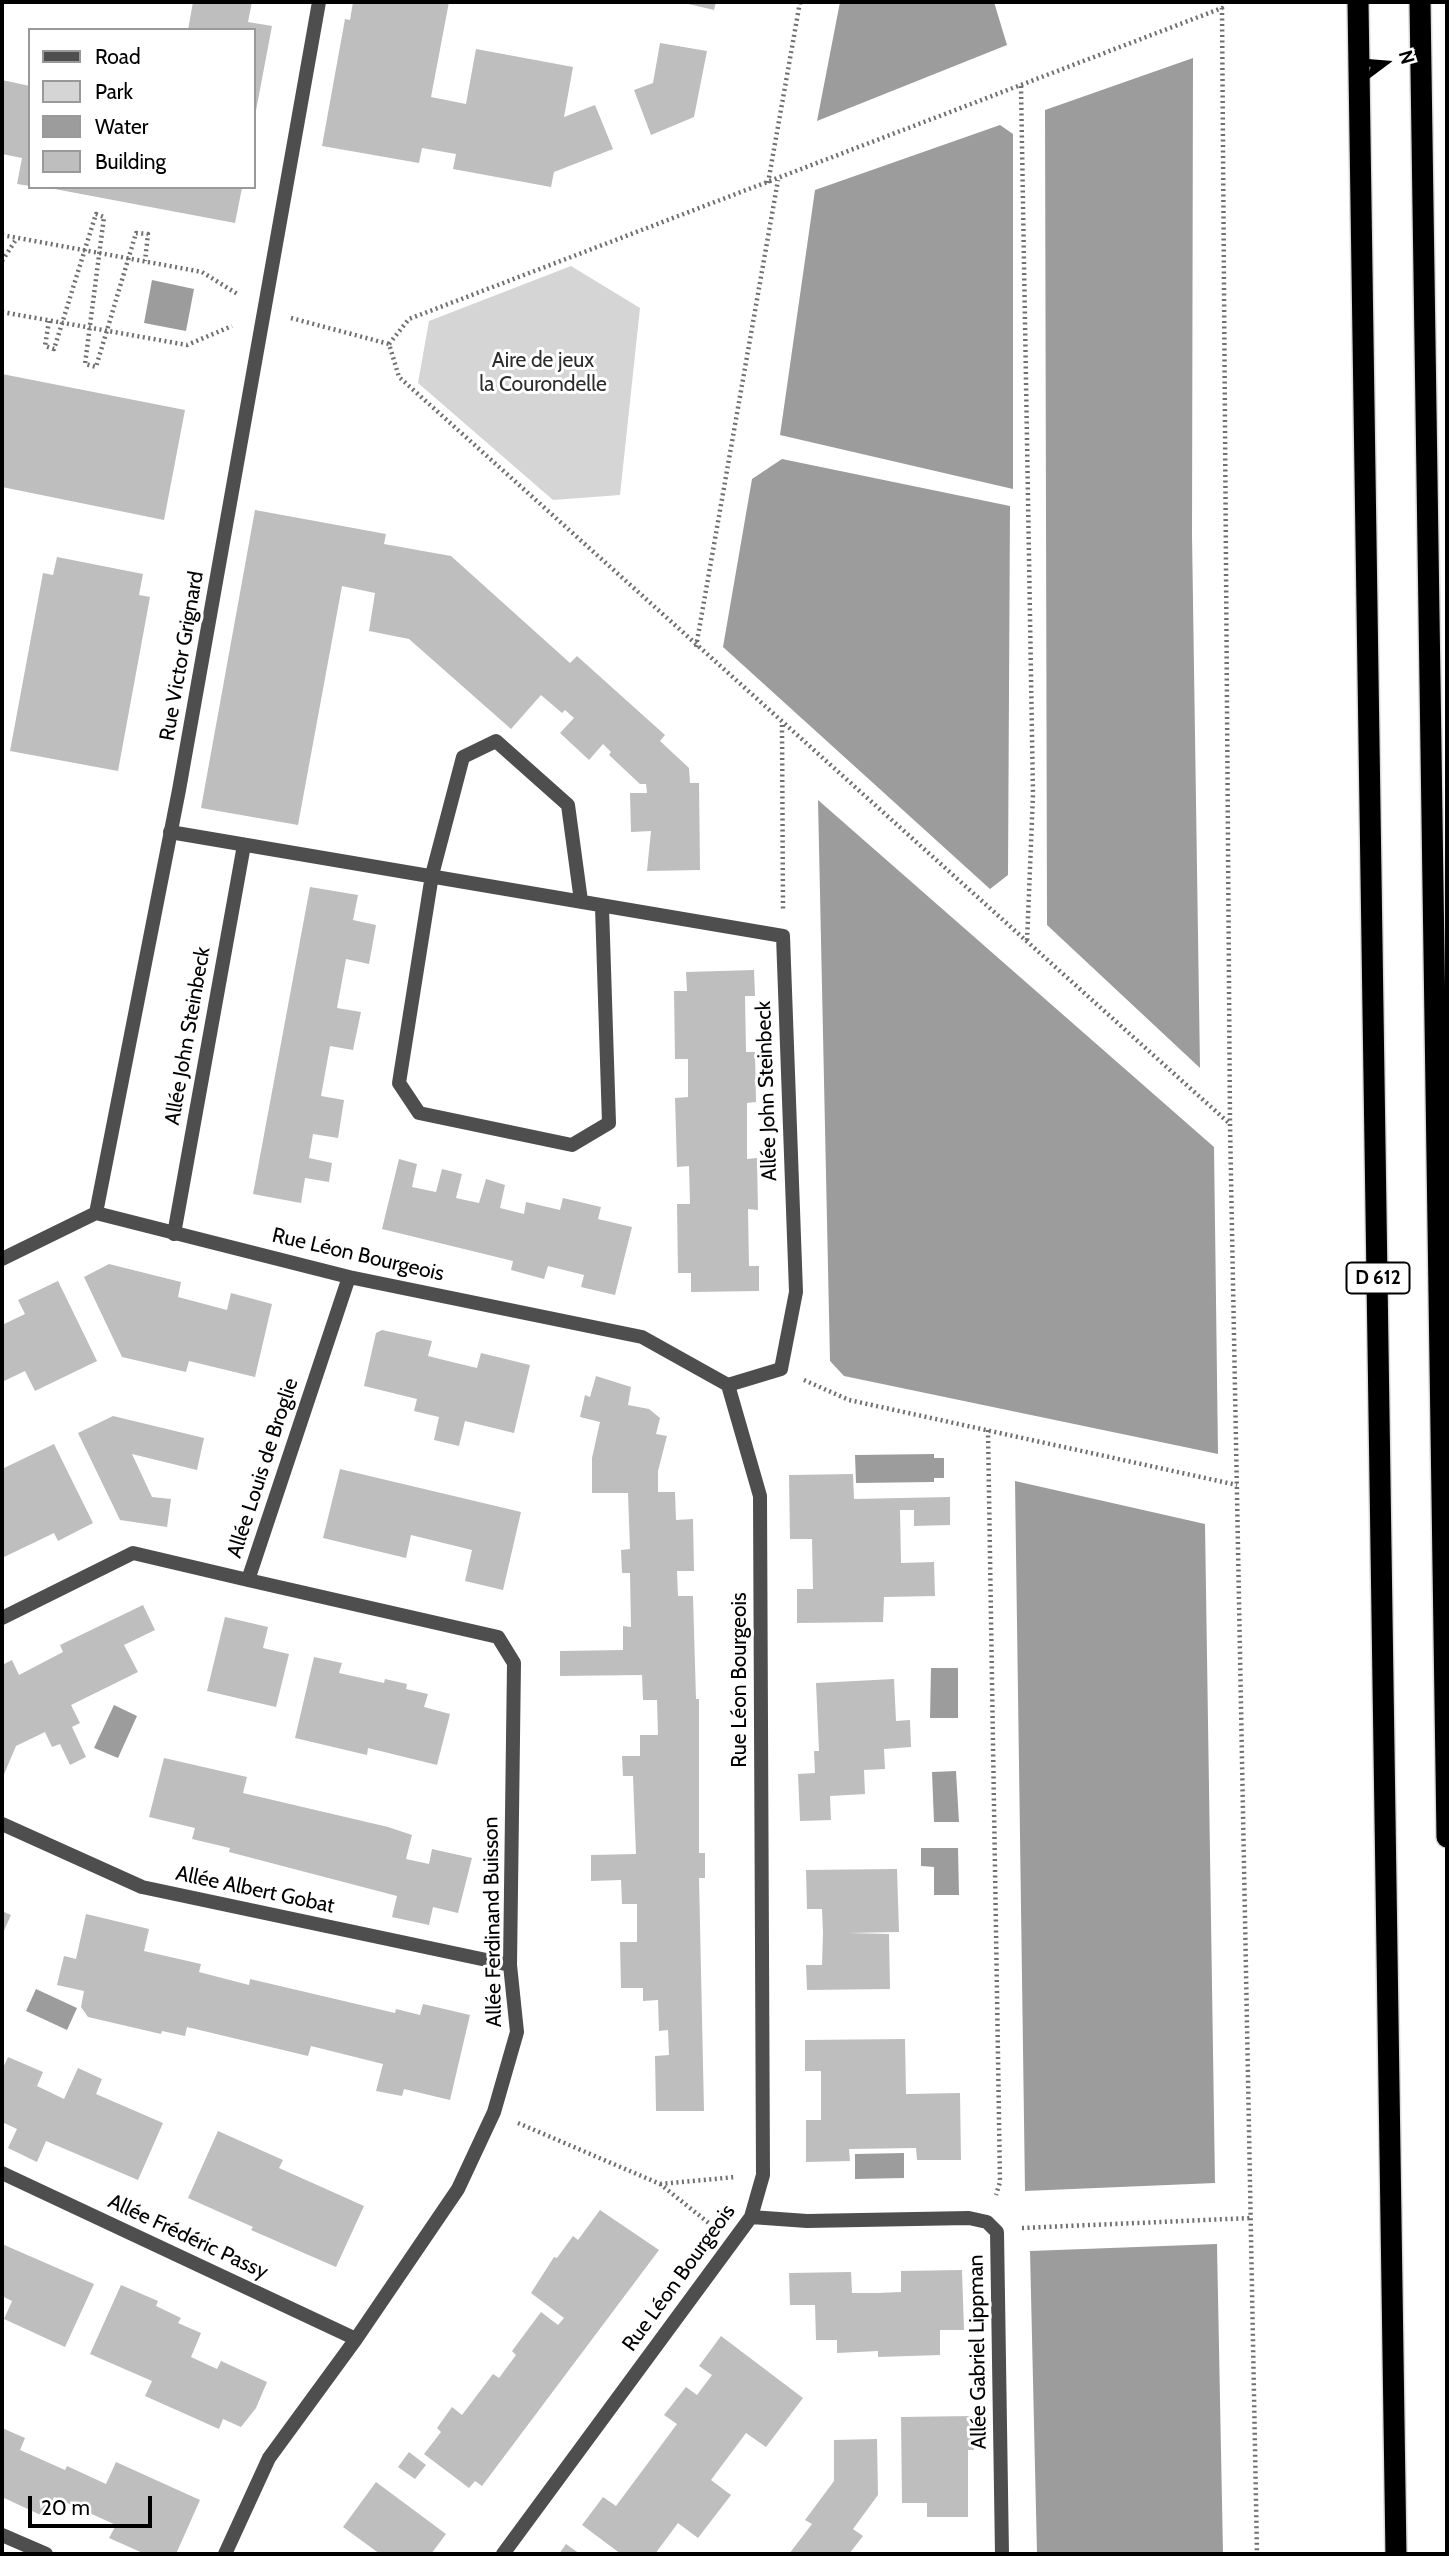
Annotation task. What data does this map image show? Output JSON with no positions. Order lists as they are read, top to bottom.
{
  "streets": {
    "highway": ["D 612"],
    "street": [
      "Rue Victor Grignard",
      "Allée John Steinbeck",
      "Rue Léon Bourgeois",
      "Allée Louis de Broglie",
      "Allée Albert Gobat",
      "Allée Ferdinand Buisson",
      "Allée Frédéric Passy",
      "Allée Gabriel Lippman"
    ]
  },
  "crossings": [
    ["Rue Victor Grignard", "Rue Léon Bourgeois"],
    ["Allée John Steinbeck", "Rue Léon Bourgeois"],
    ["Rue Léon Bourgeois", "Allée Louis de Broglie"],
    ["Allée Louis de Broglie", "Allée Ferdinand Buisson"],
    ["Allée Albert Gobat", "Allée Ferdinand Buisson"],
    ["Allée Ferdinand Buisson", "Allée Frédéric Passy"]
  ],
  "parks": ["Aire de jeux la Courondelle"],
  "legend": [
    "Road",
    "Park",
    "Water",
    "Building"
  ],
  "scale_bar": "20 m",
  "north": "right"
}
